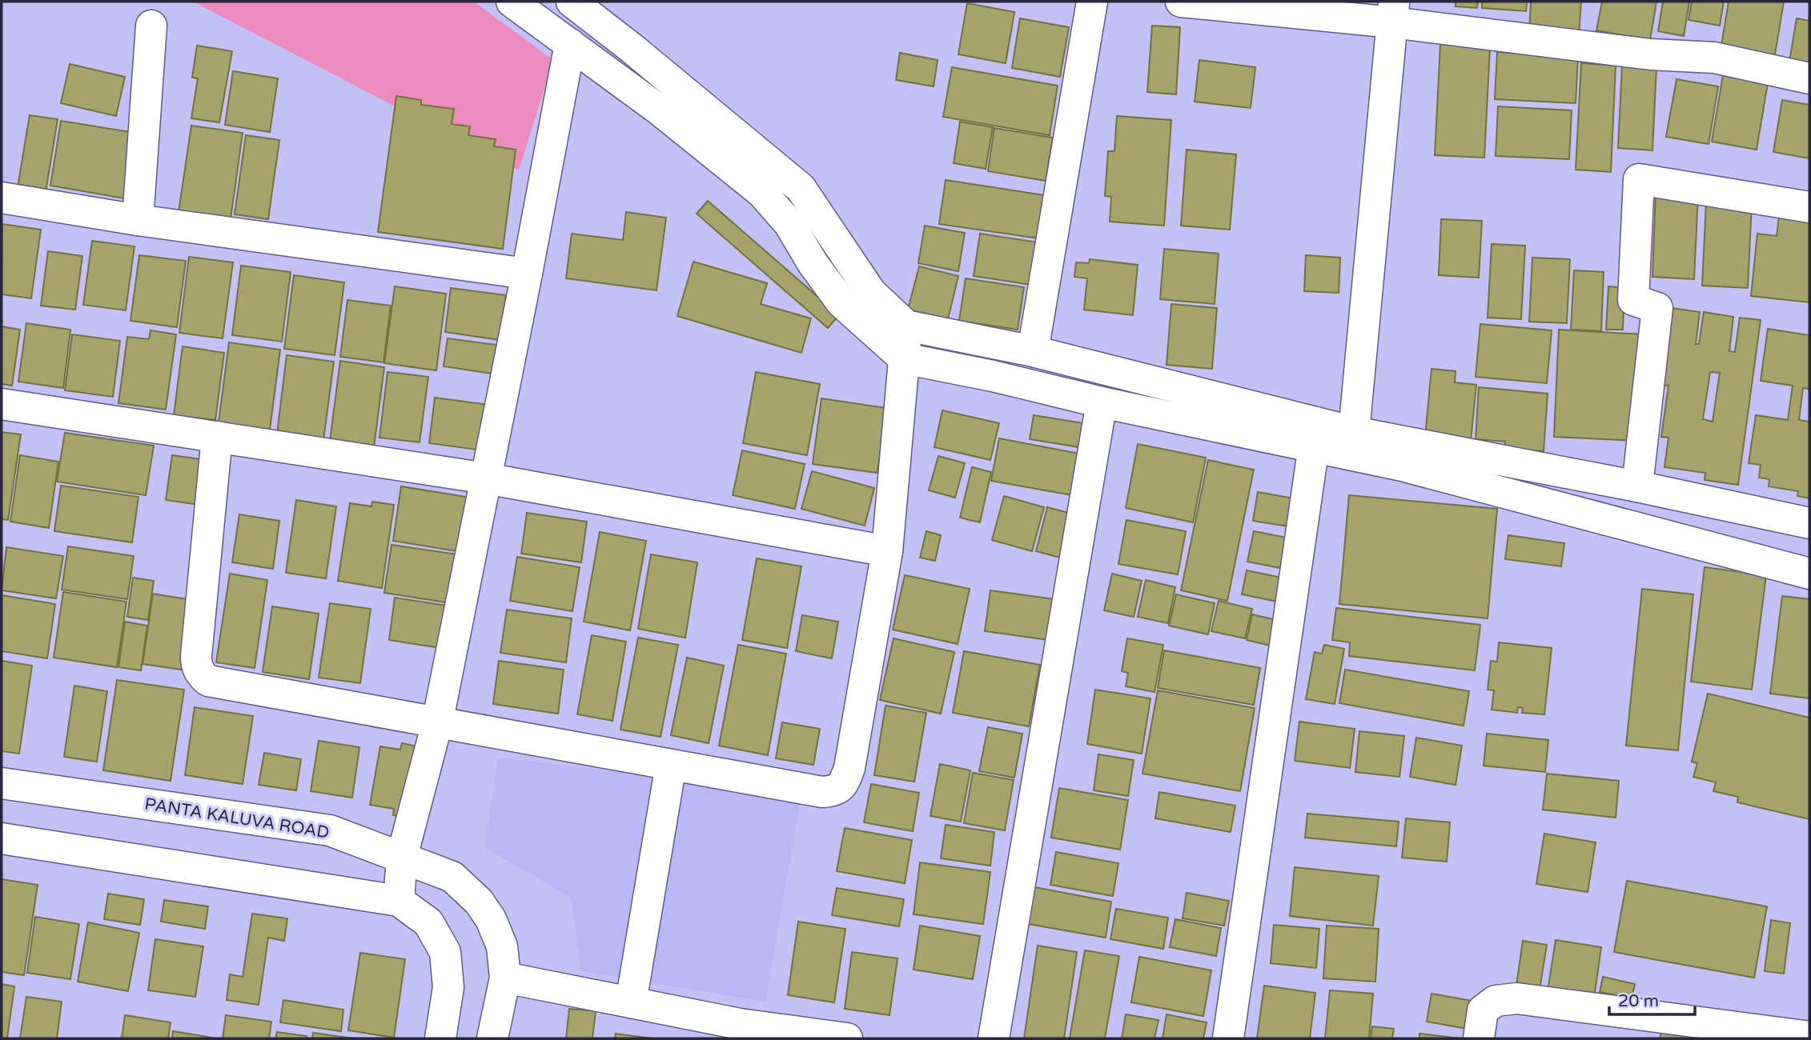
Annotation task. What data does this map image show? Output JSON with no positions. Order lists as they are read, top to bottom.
{
  "streets": {
    "street": ["PANTA KALUVA ROAD"]
  },
  "scale_bar": "20 m"
}
